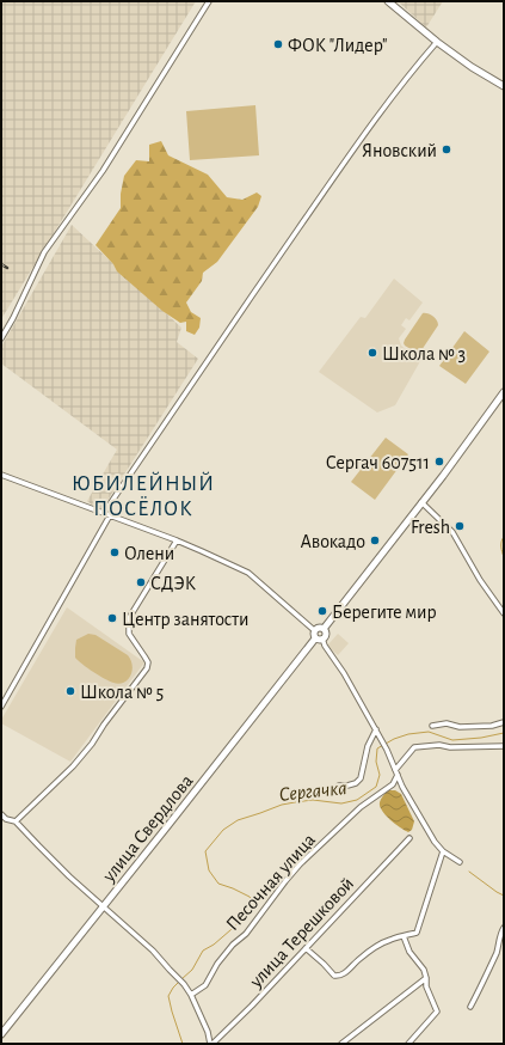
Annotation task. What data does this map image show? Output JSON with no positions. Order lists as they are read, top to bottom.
{
  "streets": {
    "street": ["улица Свердлова", "Песочная улица", "улица Терешковой"]
  },
  "districts": ["ЮБИЛЕЙНЫЙ ПОСЁЛОК"],
  "water": ["Сергачка"],
  "places": [
    "ФОК \"Лидер\"",
    "Яновский",
    "Школа № 3",
    "Сергач 607511",
    "Fresh",
    "Авокадо",
    "Олени",
    "СДЭК",
    "Берегите мир",
    "Центр занятости",
    "Школа № 5"
  ]
}
